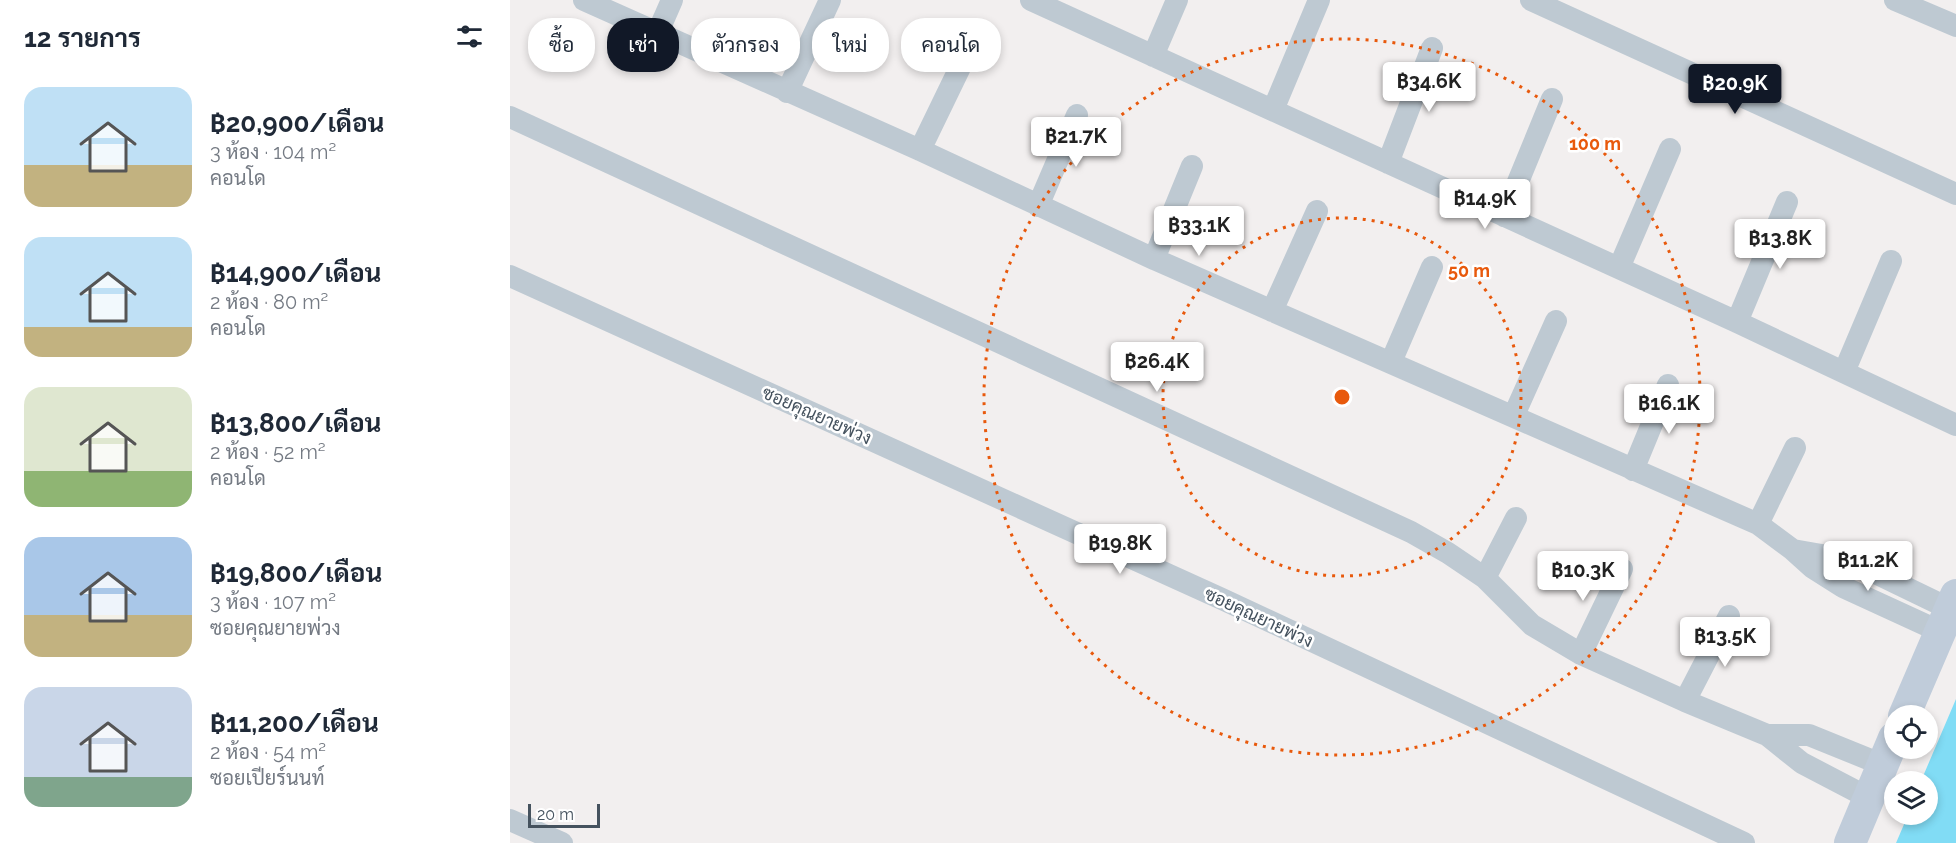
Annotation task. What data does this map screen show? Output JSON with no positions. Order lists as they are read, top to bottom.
{
  "streets": {
    "street": ["ซอยคุณยายพ่วง"]
  },
  "scale_bar": "20 m",
  "page": {
    "heading": "12 รายการ",
    "chip": [
      "ซื้อ",
      "เช่า",
      "ตัวกรอง",
      "ใหม่",
      "คอนโด"
    ],
    "price": [
      "฿34.6K",
      "฿20.9K",
      "฿21.7K",
      "฿14.9K",
      "฿33.1K",
      "฿13.8K",
      "฿26.4K",
      "฿16.1K",
      "฿19.8K",
      "฿11.2K",
      "฿10.3K",
      "฿13.5K"
    ],
    "list": [
      {
        "name": "฿20,900/เดือน",
        "note": "3 ห้อง · 104 m² · คอนโด"
      },
      {
        "name": "฿14,900/เดือน",
        "note": "2 ห้อง · 80 m² · คอนโด"
      },
      {
        "name": "฿13,800/เดือน",
        "note": "2 ห้อง · 52 m² · คอนโด"
      },
      {
        "name": "฿19,800/เดือน",
        "note": "3 ห้อง · 107 m² · ซอยคุณยายพ่วง"
      },
      {
        "name": "฿11,200/เดือน",
        "note": "2 ห้อง · 54 m² · ซอยเปียร์นนท์"
      }
    ],
    "scale": "20 m"
  },
  "rings": ["100 m", "50 m"]
}
